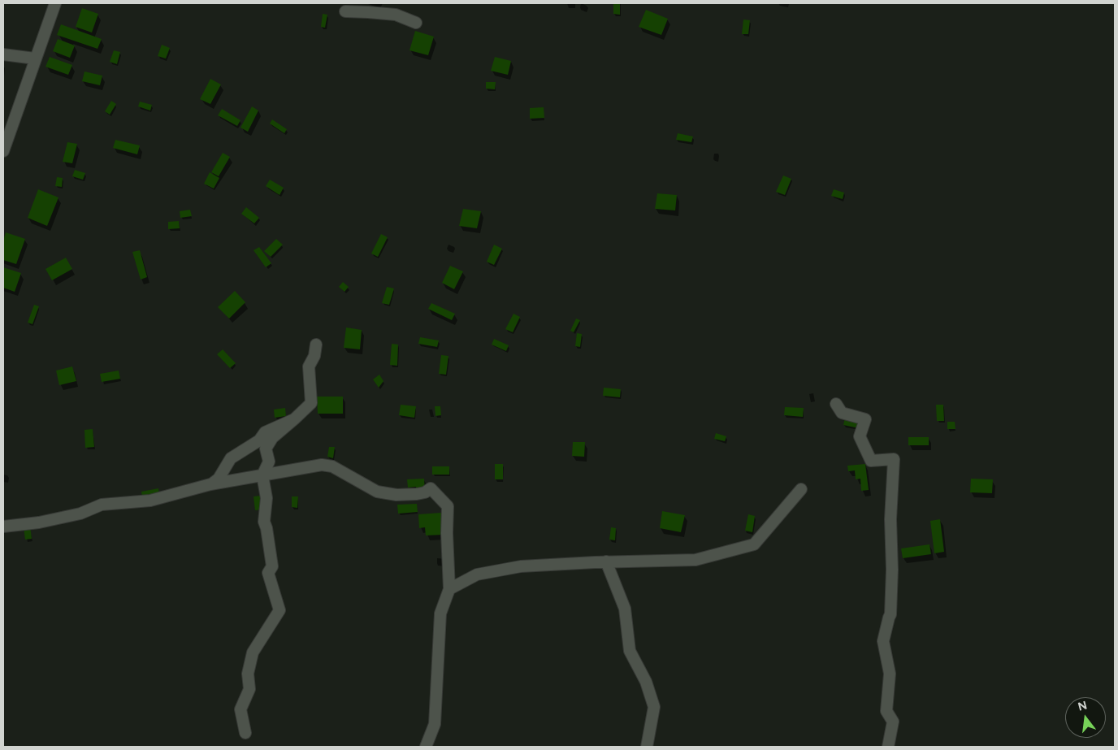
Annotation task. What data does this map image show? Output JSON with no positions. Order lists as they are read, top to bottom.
{
  "north": "top"
}
